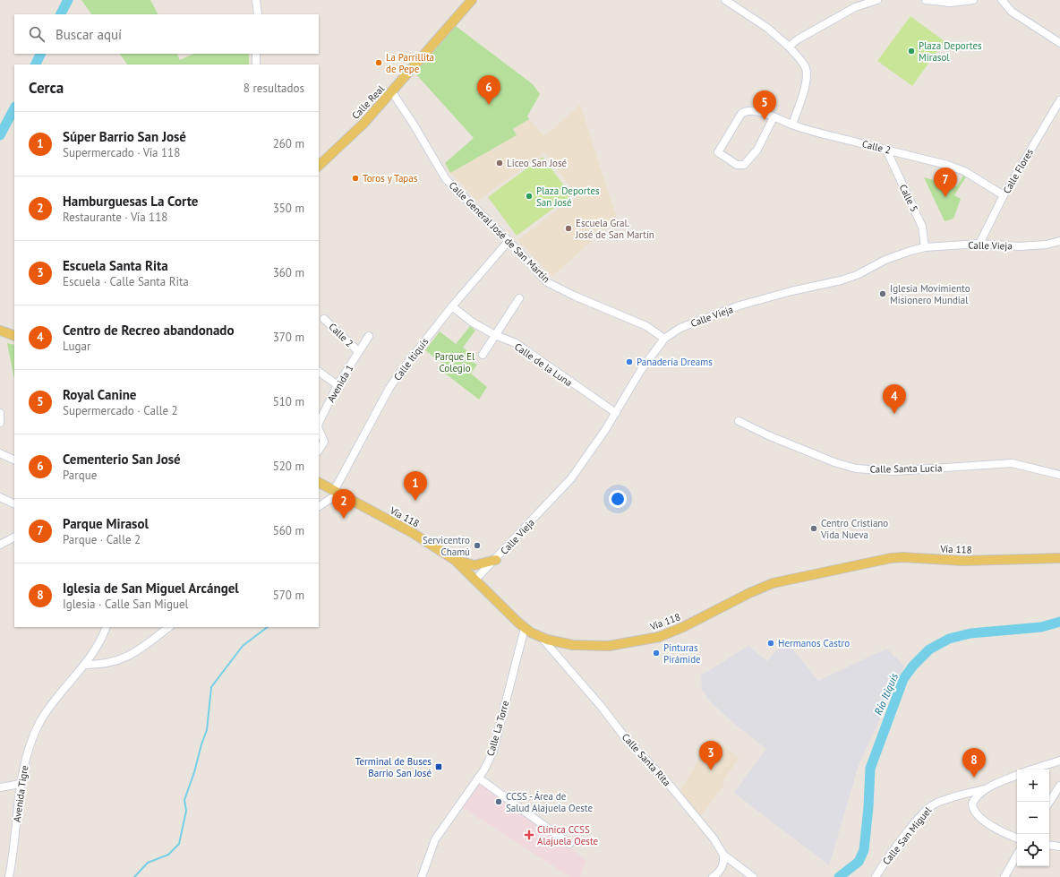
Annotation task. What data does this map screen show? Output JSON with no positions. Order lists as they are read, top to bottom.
{
  "streets": {
    "main road": ["Calle Real", "Vía 118"],
    "street": [
      "Calle 2",
      "Calle Flores",
      "Calle 5",
      "Calle General José de San Martín",
      "Calle Vieja",
      "Calle Itiquís",
      "Calle de la Luna",
      "Avenida 1",
      "Calle Santa Lucía",
      "Calle La Torre",
      "Calle Santa Rita",
      "Avenida Tigre",
      "Calle San Miguel"
    ]
  },
  "crossings": [
    ["Calle Real", "Calle General José de San Martín"],
    ["Calle 2", "Calle Flores"],
    ["Calle 2", "Calle 5"],
    ["Calle 2", "Avenida 1"],
    ["Calle Flores", "Calle Vieja"],
    ["Calle 5", "Calle Vieja"],
    ["Calle General José de San Martín", "Calle Vieja"],
    ["Calle General José de San Martín", "Calle Itiquís"],
    ["Calle Vieja", "Calle de la Luna"],
    ["Calle Vieja", "Vía 118"],
    ["Calle Itiquís", "Calle de la Luna"],
    ["Calle Itiquís", "Vía 118"],
    ["Vía 118", "Calle La Torre"],
    ["Vía 118", "Calle Santa Rita"]
  ],
  "water": ["Río Itiquís"],
  "parks": ["Parque El Colegio"],
  "places": {
    "other": [
      "Plaza Deportes Mirasol",
      "La Parrillita de Pepe",
      "Liceo San José",
      "Toros y Tapas",
      "Plaza Deportes San José",
      "Escuela Gral. José de San Martín",
      "Iglesia Movimiento Misionero Mundial",
      "Panadería Dreams",
      "Centro Cristiano Vida Nueva",
      "Servicentro Chamú",
      "Hermanos Castro",
      "Pinturas Pirámide",
      "CCSS - Área de Salud Alajuela Oeste"
    ],
    "transit": ["Terminal de Buses Barrio San José"],
    "health": ["Clínica CCSS Alajuela Oeste"]
  },
  "page": {
    "search": "Buscar aquí",
    "heading": ["Cerca", "8 resultados"],
    "pins": [
      "6",
      "5",
      "7",
      "4",
      "1",
      "2",
      "3",
      "8"
    ],
    "list": [
      {
        "mark": "1",
        "name": "Súper Barrio San José",
        "note": "Supermercado · Vía 118",
        "value": "260 m"
      },
      {
        "mark": "2",
        "name": "Hamburguesas La Corte",
        "note": "Restaurante · Vía 118",
        "value": "350 m"
      },
      {
        "mark": "3",
        "name": "Escuela Santa Rita",
        "note": "Escuela · Calle Santa Rita",
        "value": "360 m"
      },
      {
        "mark": "4",
        "name": "Centro de Recreo abandonado",
        "note": "Lugar",
        "value": "370 m"
      },
      {
        "mark": "5",
        "name": "Royal Canine",
        "note": "Supermercado · Calle 2",
        "value": "510 m"
      },
      {
        "mark": "6",
        "name": "Cementerio San José",
        "note": "Parque",
        "value": "520 m"
      },
      {
        "mark": "7",
        "name": "Parque Mirasol",
        "note": "Parque · Calle 2",
        "value": "560 m"
      },
      {
        "mark": "8",
        "name": "Iglesia de San Miguel Arcángel",
        "note": "Iglesia · Calle San Miguel",
        "value": "570 m"
      }
    ],
    "map_buttons": ["+", "−"]
  }
}
